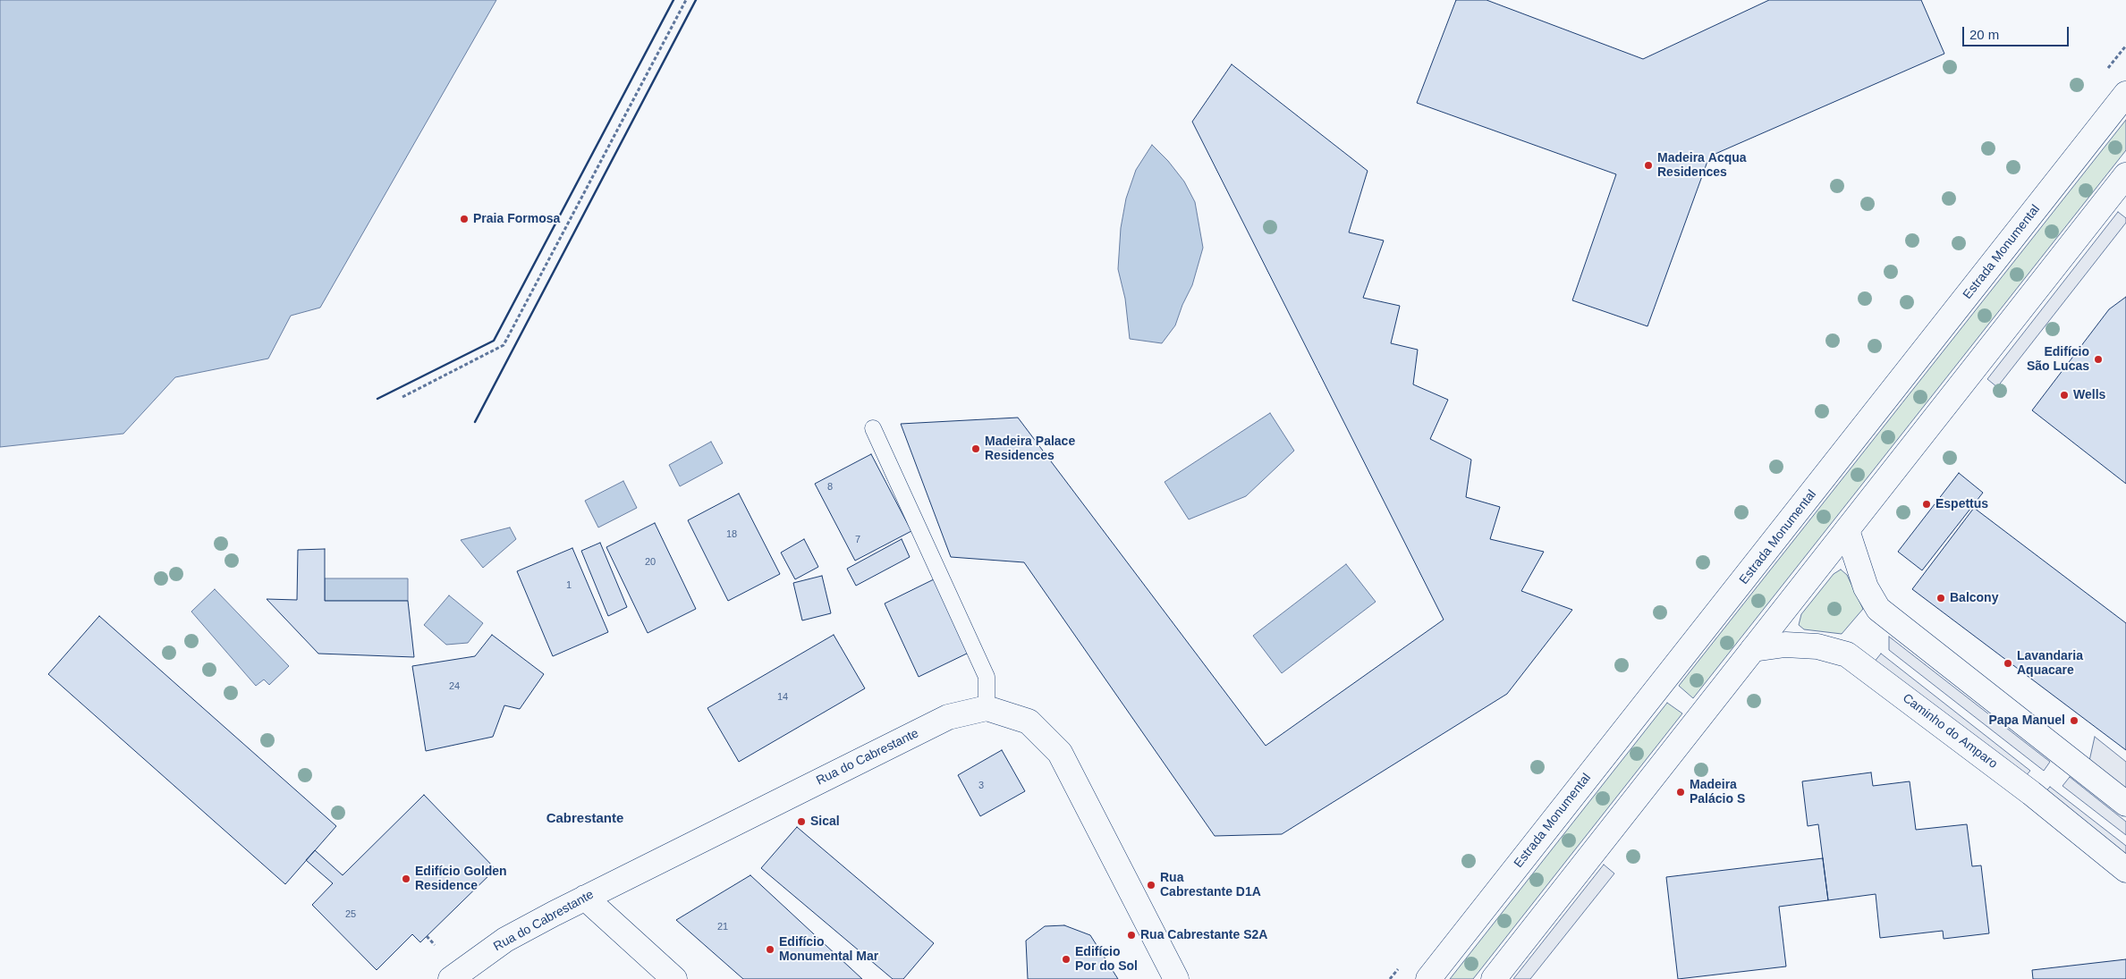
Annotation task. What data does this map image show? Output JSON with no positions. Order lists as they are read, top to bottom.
{
  "streets": {
    "main road": ["Estrada Monumental", "Caminho do Amparo", "Rua do Cabrestante"]
  },
  "districts": ["Cabrestante"],
  "places": [
    "Madeira Acqua Residences",
    "Praia Formosa",
    "Edifício São Lucas",
    "Wells",
    "Madeira Palace Residences",
    "Espettus",
    "Balcony",
    "Lavandaria Aquacare",
    "Papa Manuel",
    "Madeira Palácio S",
    "Sical",
    "Edifício Golden Residence",
    "Rua Cabrestante D1A",
    "Rua Cabrestante S2A",
    "Edifício Monumental Mar",
    "Edifício Por do Sol"
  ],
  "house_numbers": [
    "8",
    "18",
    "7",
    "20",
    "1",
    "24",
    "14",
    "3",
    "25",
    "21"
  ],
  "scale_bar": "20 m"
}
